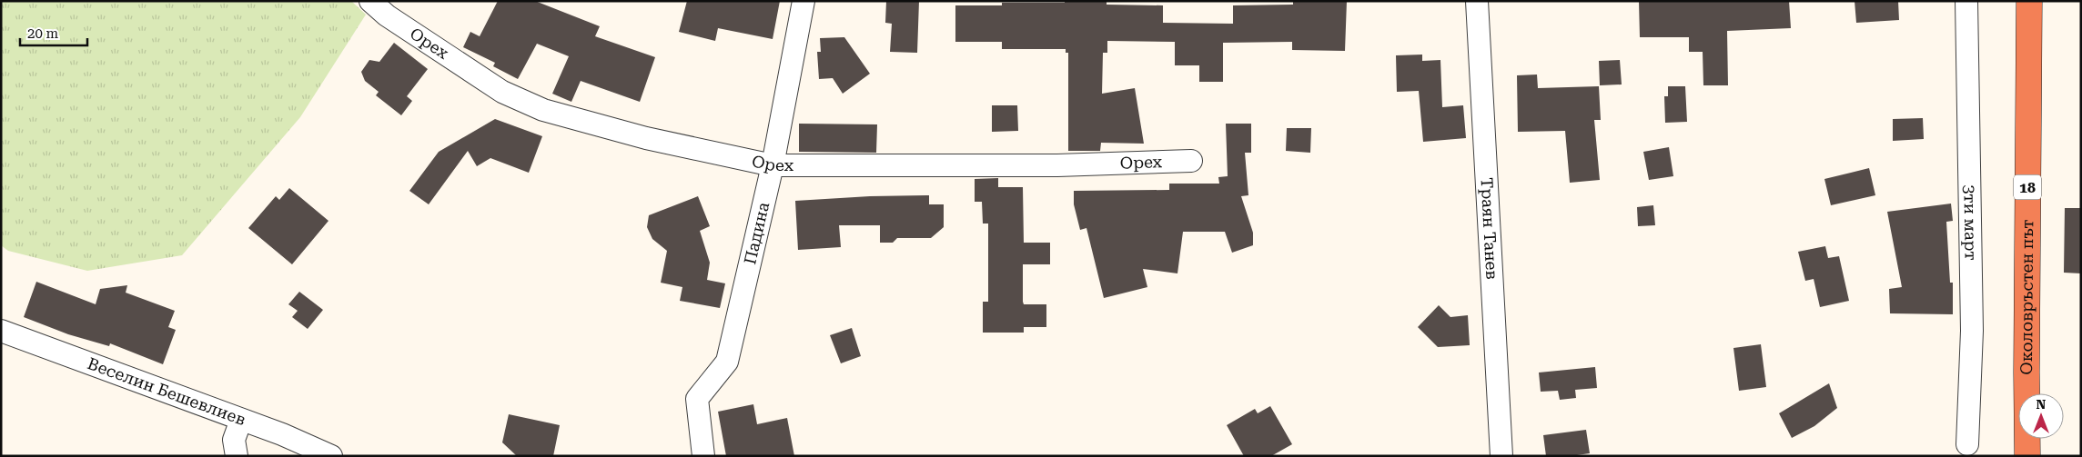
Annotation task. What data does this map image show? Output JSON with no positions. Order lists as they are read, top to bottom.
{
  "streets": {
    "highway": ["18", "Околовръстен път"],
    "street": [
      "Орех",
      "3ти март",
      "Траян Танев",
      "Падина",
      "Веселин Бешевлиев"
    ]
  },
  "crossings": [
    ["Орех", "Падина"]
  ],
  "scale_bar": "20 m",
  "north": "top"
}
